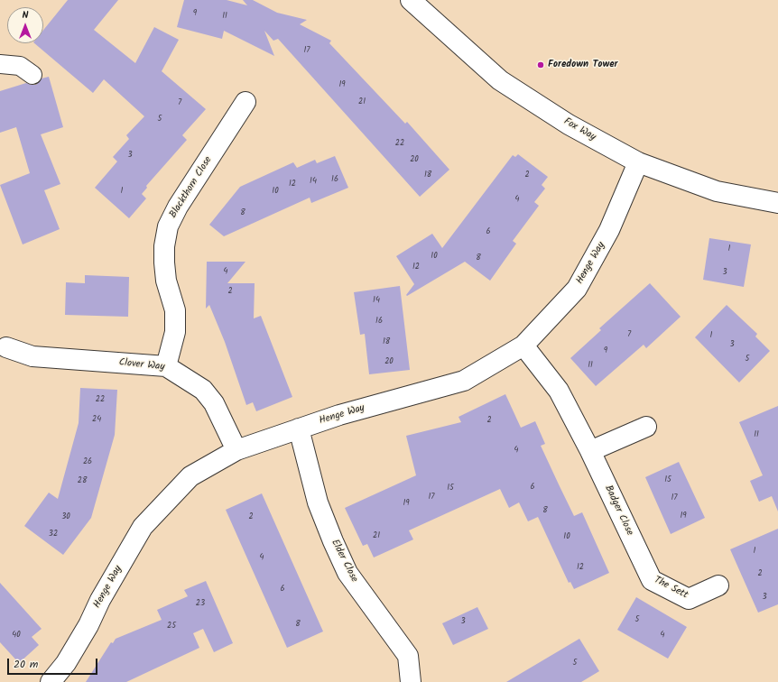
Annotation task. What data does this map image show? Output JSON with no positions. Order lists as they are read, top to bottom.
{
  "streets": {
    "street": [
      "Fox Way",
      "Blackthorn Close",
      "Henge Way",
      "Clover Way",
      "Badger Close",
      "Elder Close",
      "The Sett"
    ]
  },
  "crossings": [
    ["Fox Way", "Henge Way"],
    ["Blackthorn Close", "Clover Way"],
    ["Henge Way", "Clover Way"],
    ["Henge Way", "Badger Close"],
    ["Henge Way", "Elder Close"],
    ["Badger Close", "The Sett"]
  ],
  "places": ["Foredown Tower"],
  "house_numbers": [
    "9",
    "11",
    "17",
    "19",
    "21",
    "7",
    "5",
    "22",
    "3",
    "20",
    "18",
    "2",
    "16",
    "14",
    "12",
    "1",
    "10",
    "4",
    "8",
    "6",
    "1",
    "10",
    "8",
    "12",
    "4",
    "3",
    "2",
    "14",
    "16",
    "7",
    "1",
    "18",
    "3",
    "9",
    "5",
    "20",
    "11",
    "22",
    "24",
    "2",
    "11",
    "4",
    "26",
    "15",
    "28",
    "6",
    "15",
    "17",
    "17",
    "19",
    "8",
    "19",
    "30",
    "2",
    "32",
    "21",
    "10",
    "1",
    "4",
    "12",
    "2",
    "6",
    "3",
    "23",
    "5",
    "3",
    "8",
    "25",
    "40",
    "4",
    "5"
  ],
  "scale_bar": "20 m",
  "north": "top"
}
